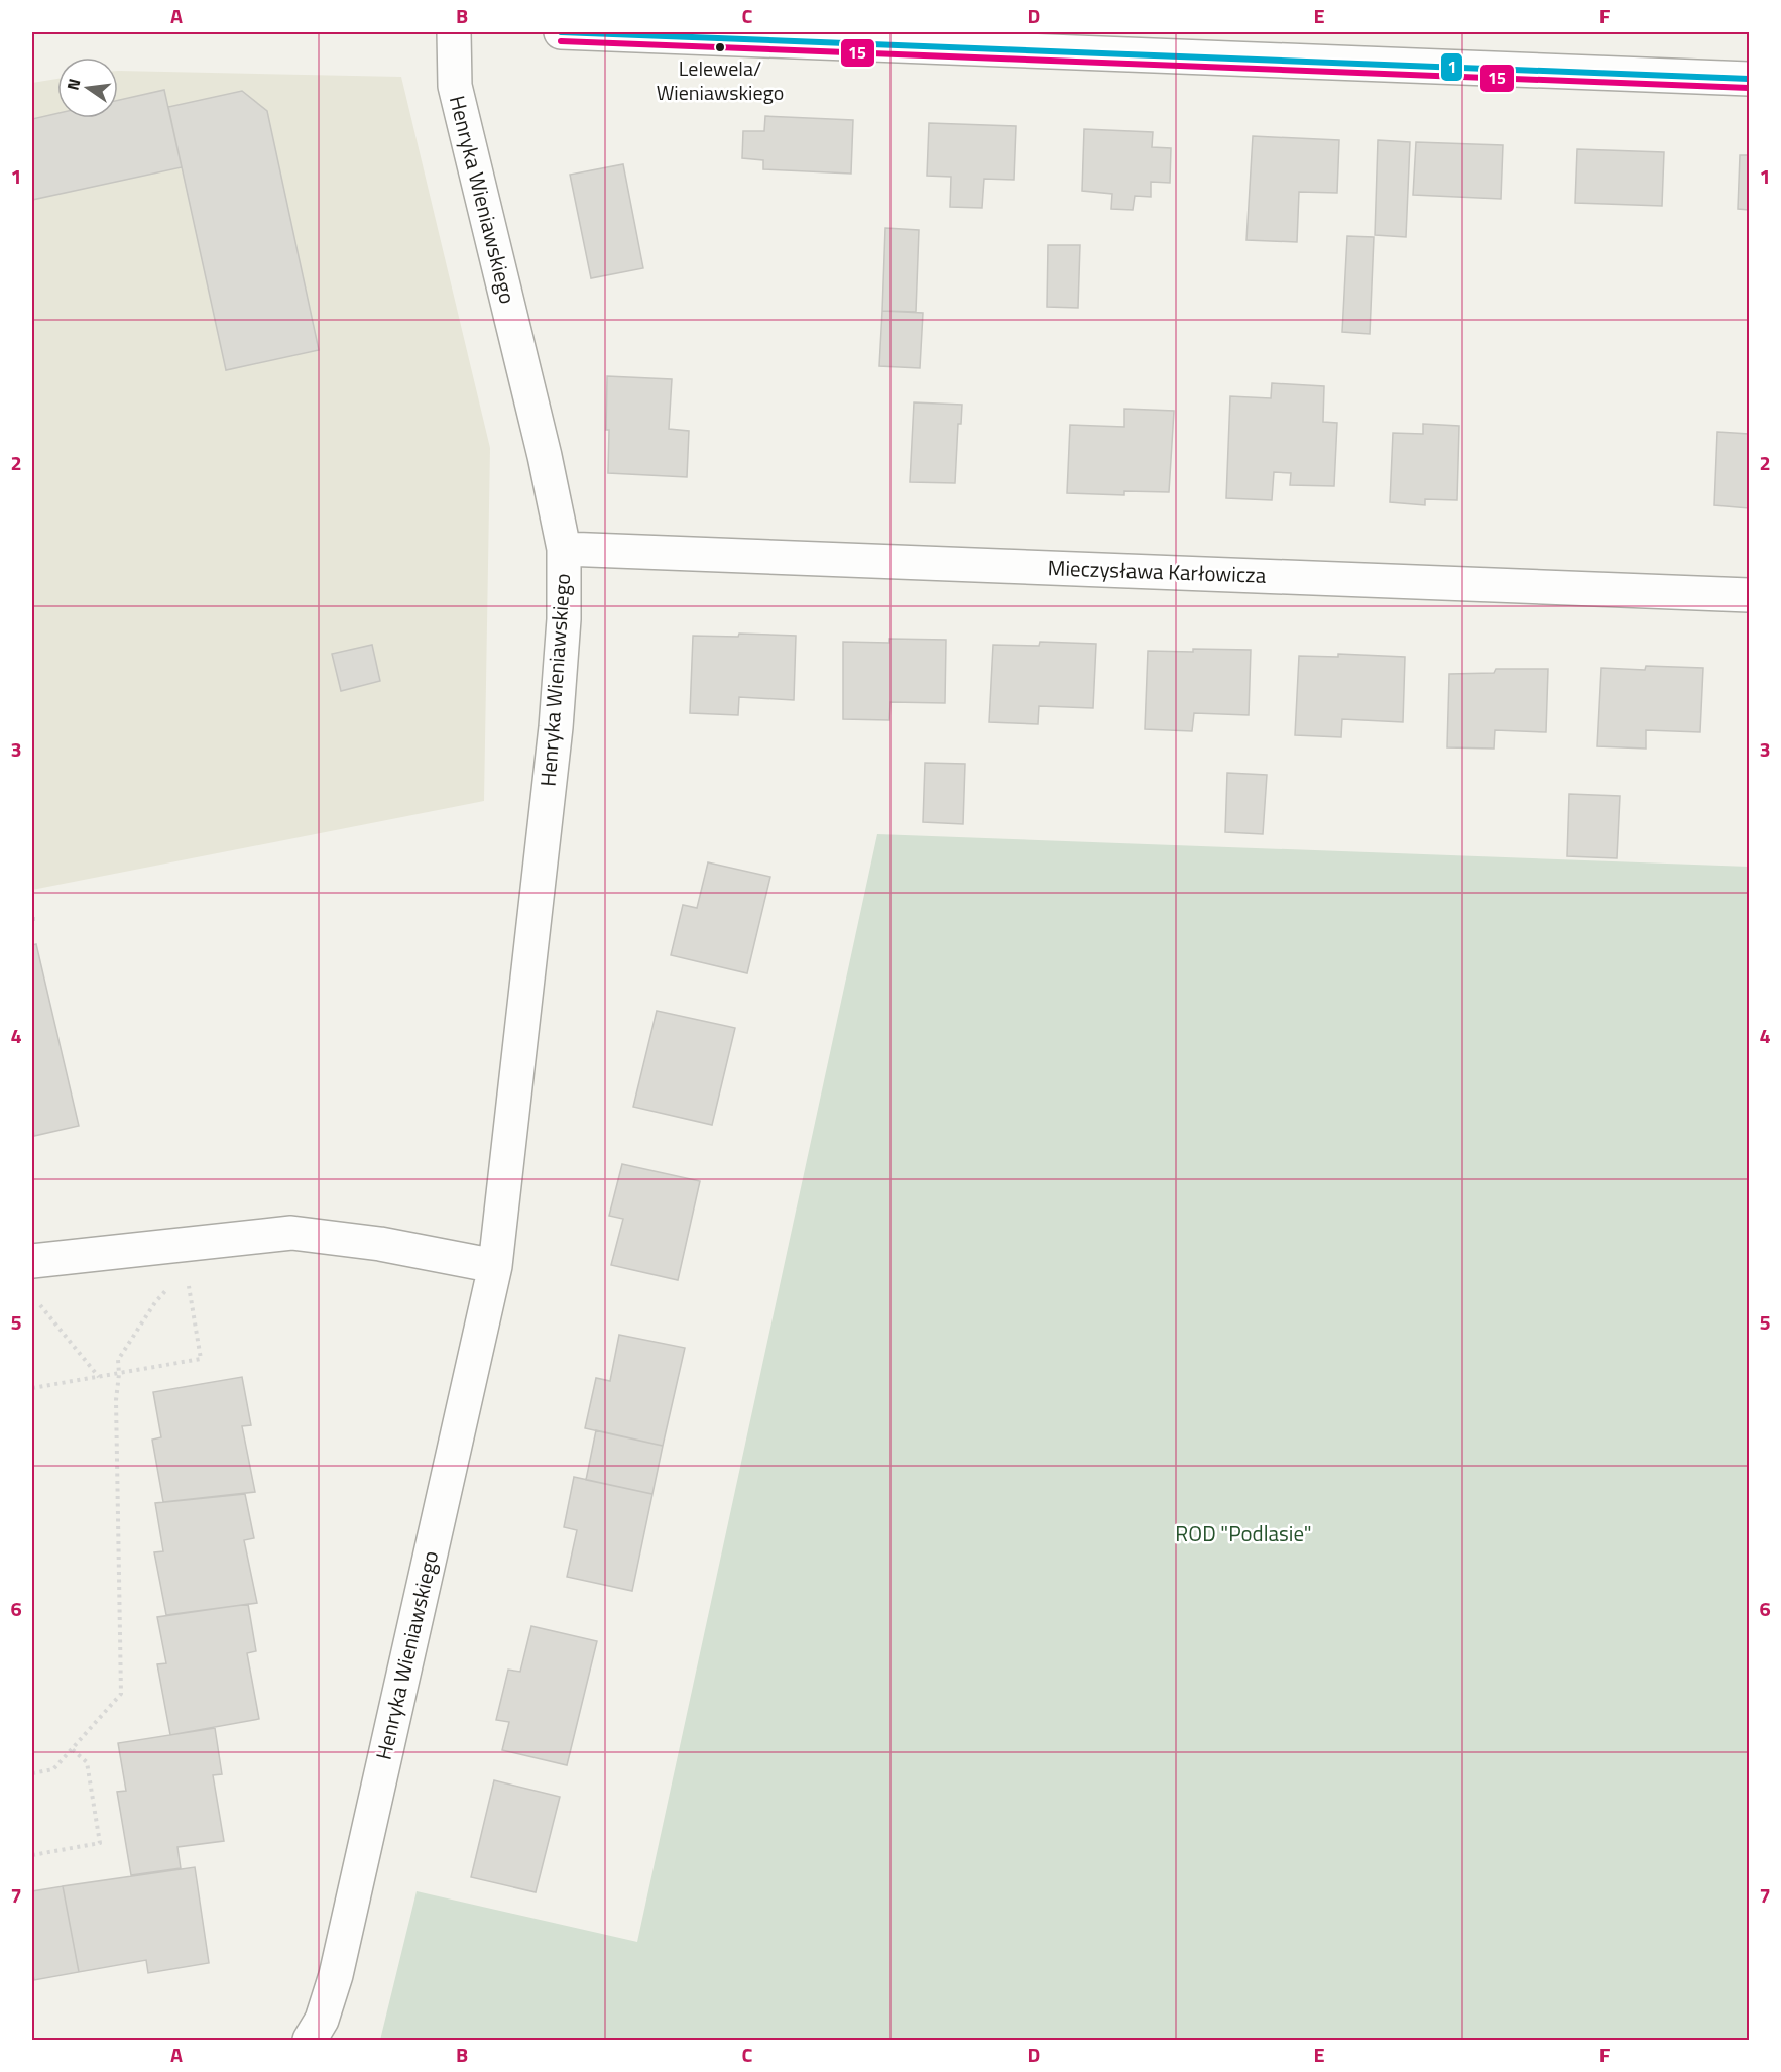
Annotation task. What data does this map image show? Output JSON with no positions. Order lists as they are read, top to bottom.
{
  "streets": {
    "street": ["Henryka Wieniawskiego", "Mieczysława Karłowicza"]
  },
  "crossings": [
    ["Henryka Wieniawskiego", "Mieczysława Karłowicza"]
  ],
  "parks": ["ROD \"Podlasie\""],
  "places": ["Lelewela/ Wieniawskiego"],
  "lines": ["transit line 1", "transit line 15"],
  "north": "left",
  "grid": {
    "columns": [
      "A",
      "B",
      "C",
      "D",
      "E",
      "F"
    ],
    "rows": [
      "1",
      "2",
      "3",
      "4",
      "5",
      "6",
      "7"
    ]
  }
}
